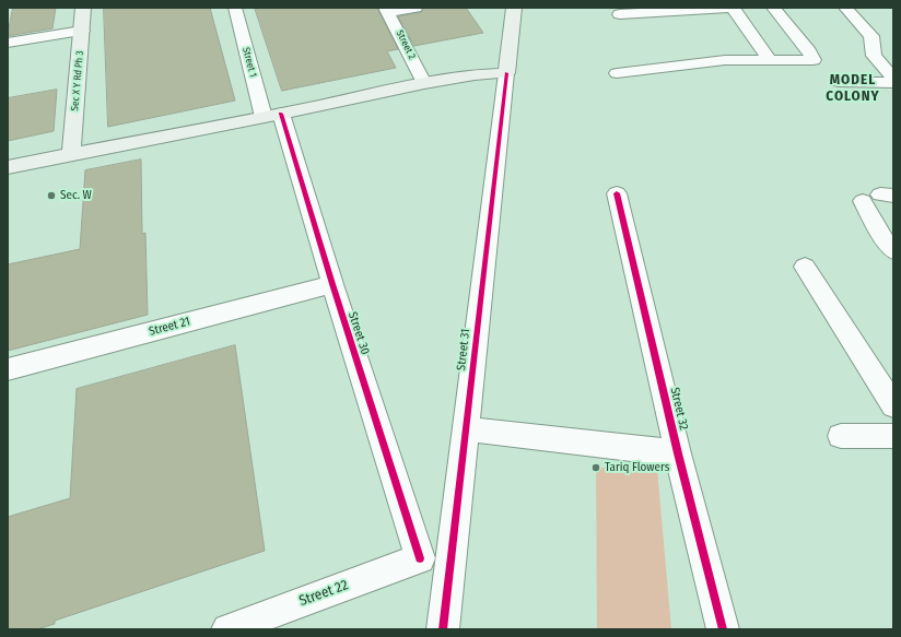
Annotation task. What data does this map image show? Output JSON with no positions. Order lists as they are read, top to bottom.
{
  "streets": {
    "main road": ["Sec X Y Rd Ph 3"],
    "street": [
      "Street 2",
      "Street 1",
      "Street 21",
      "Street 30",
      "Street 31",
      "Street 32",
      "Street 22"
    ]
  },
  "crossings": [
    ["Street 1", "Street 30"],
    ["Street 21", "Street 30"],
    ["Street 30", "Street 22"]
  ],
  "districts": ["MODEL COLONY"],
  "places": ["Sec. W", "Tariq Flowers"]
}
